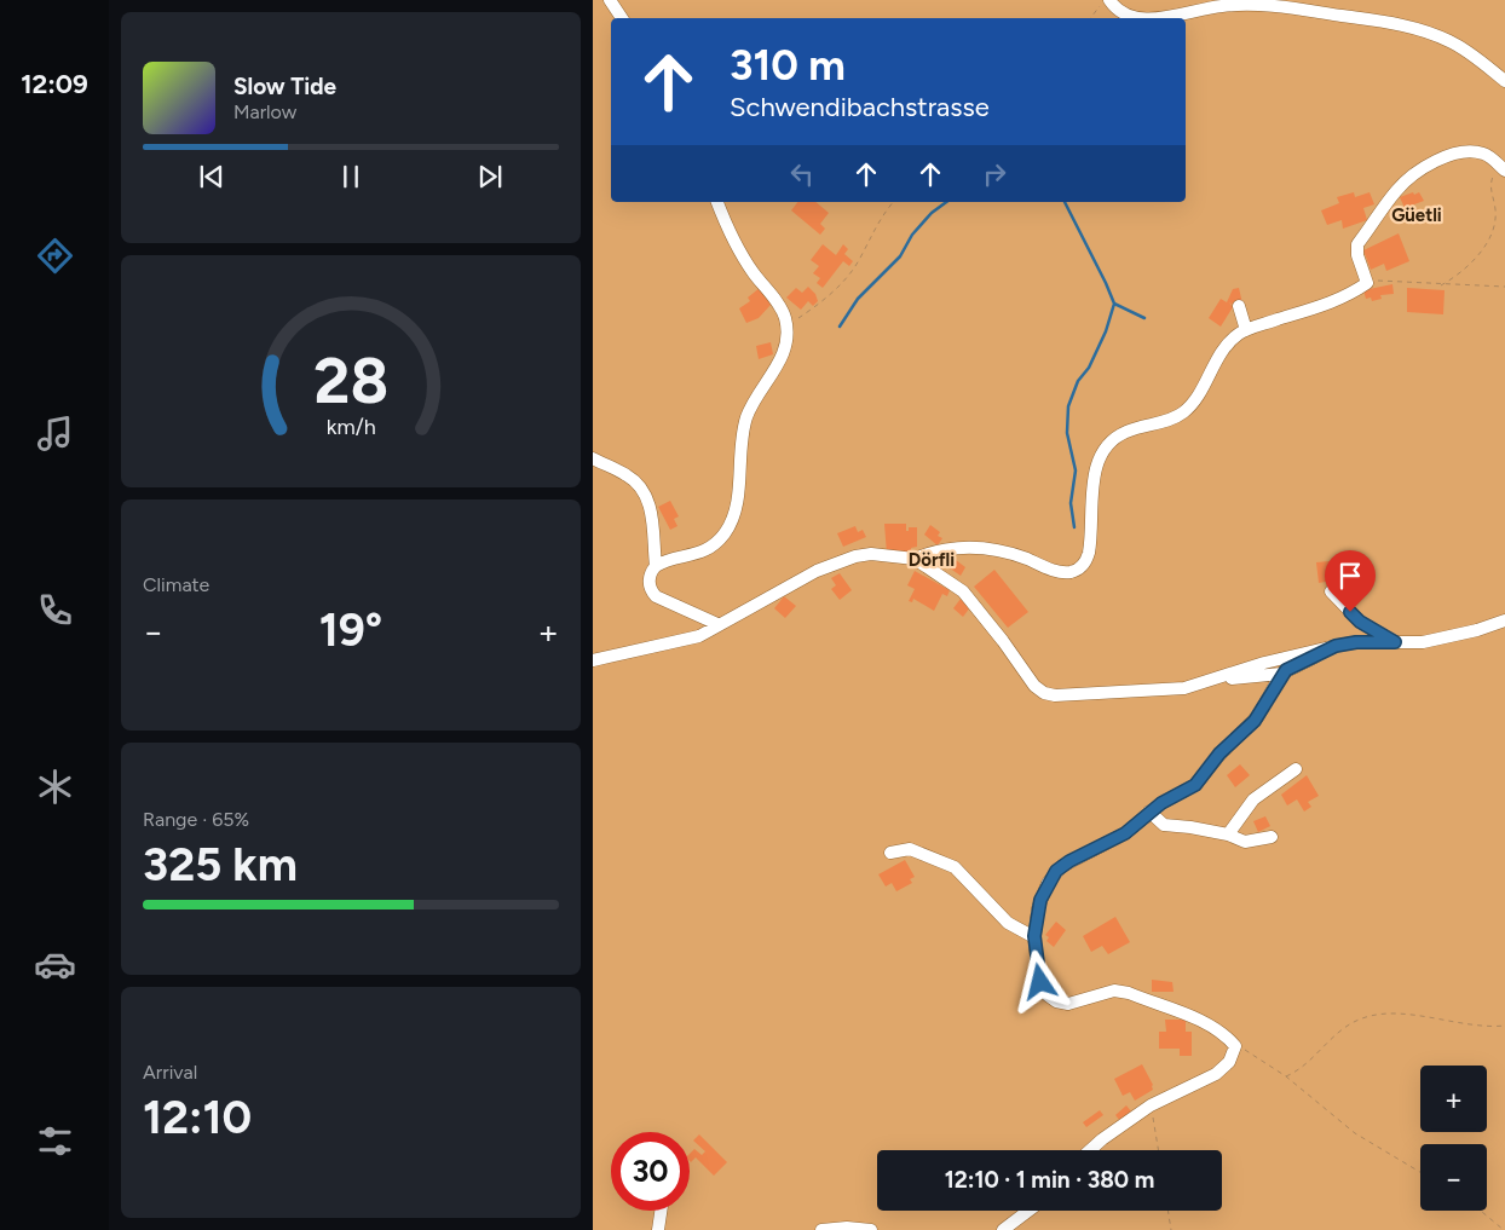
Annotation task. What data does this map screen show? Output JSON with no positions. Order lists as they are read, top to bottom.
{
  "districts": ["Güetli", "Dörfli"],
  "page": {
    "tabs": "12:09",
    "turn": ["310 m", "Schwendibachstrasse"],
    "song": ["Slow Tide", "Marlow"],
    "tile": [
      "Climate",
      ["Range · 65%", "325 km"],
      ["Arrival", "12:10"]
    ],
    "heat": ["−", "19°", "+"],
    "map_buttons": ["+", "−"],
    "limit": "30",
    "trip": "12:10 · 1 min · 380 m",
    "gauge": ["28", "km/h"]
  }
}
